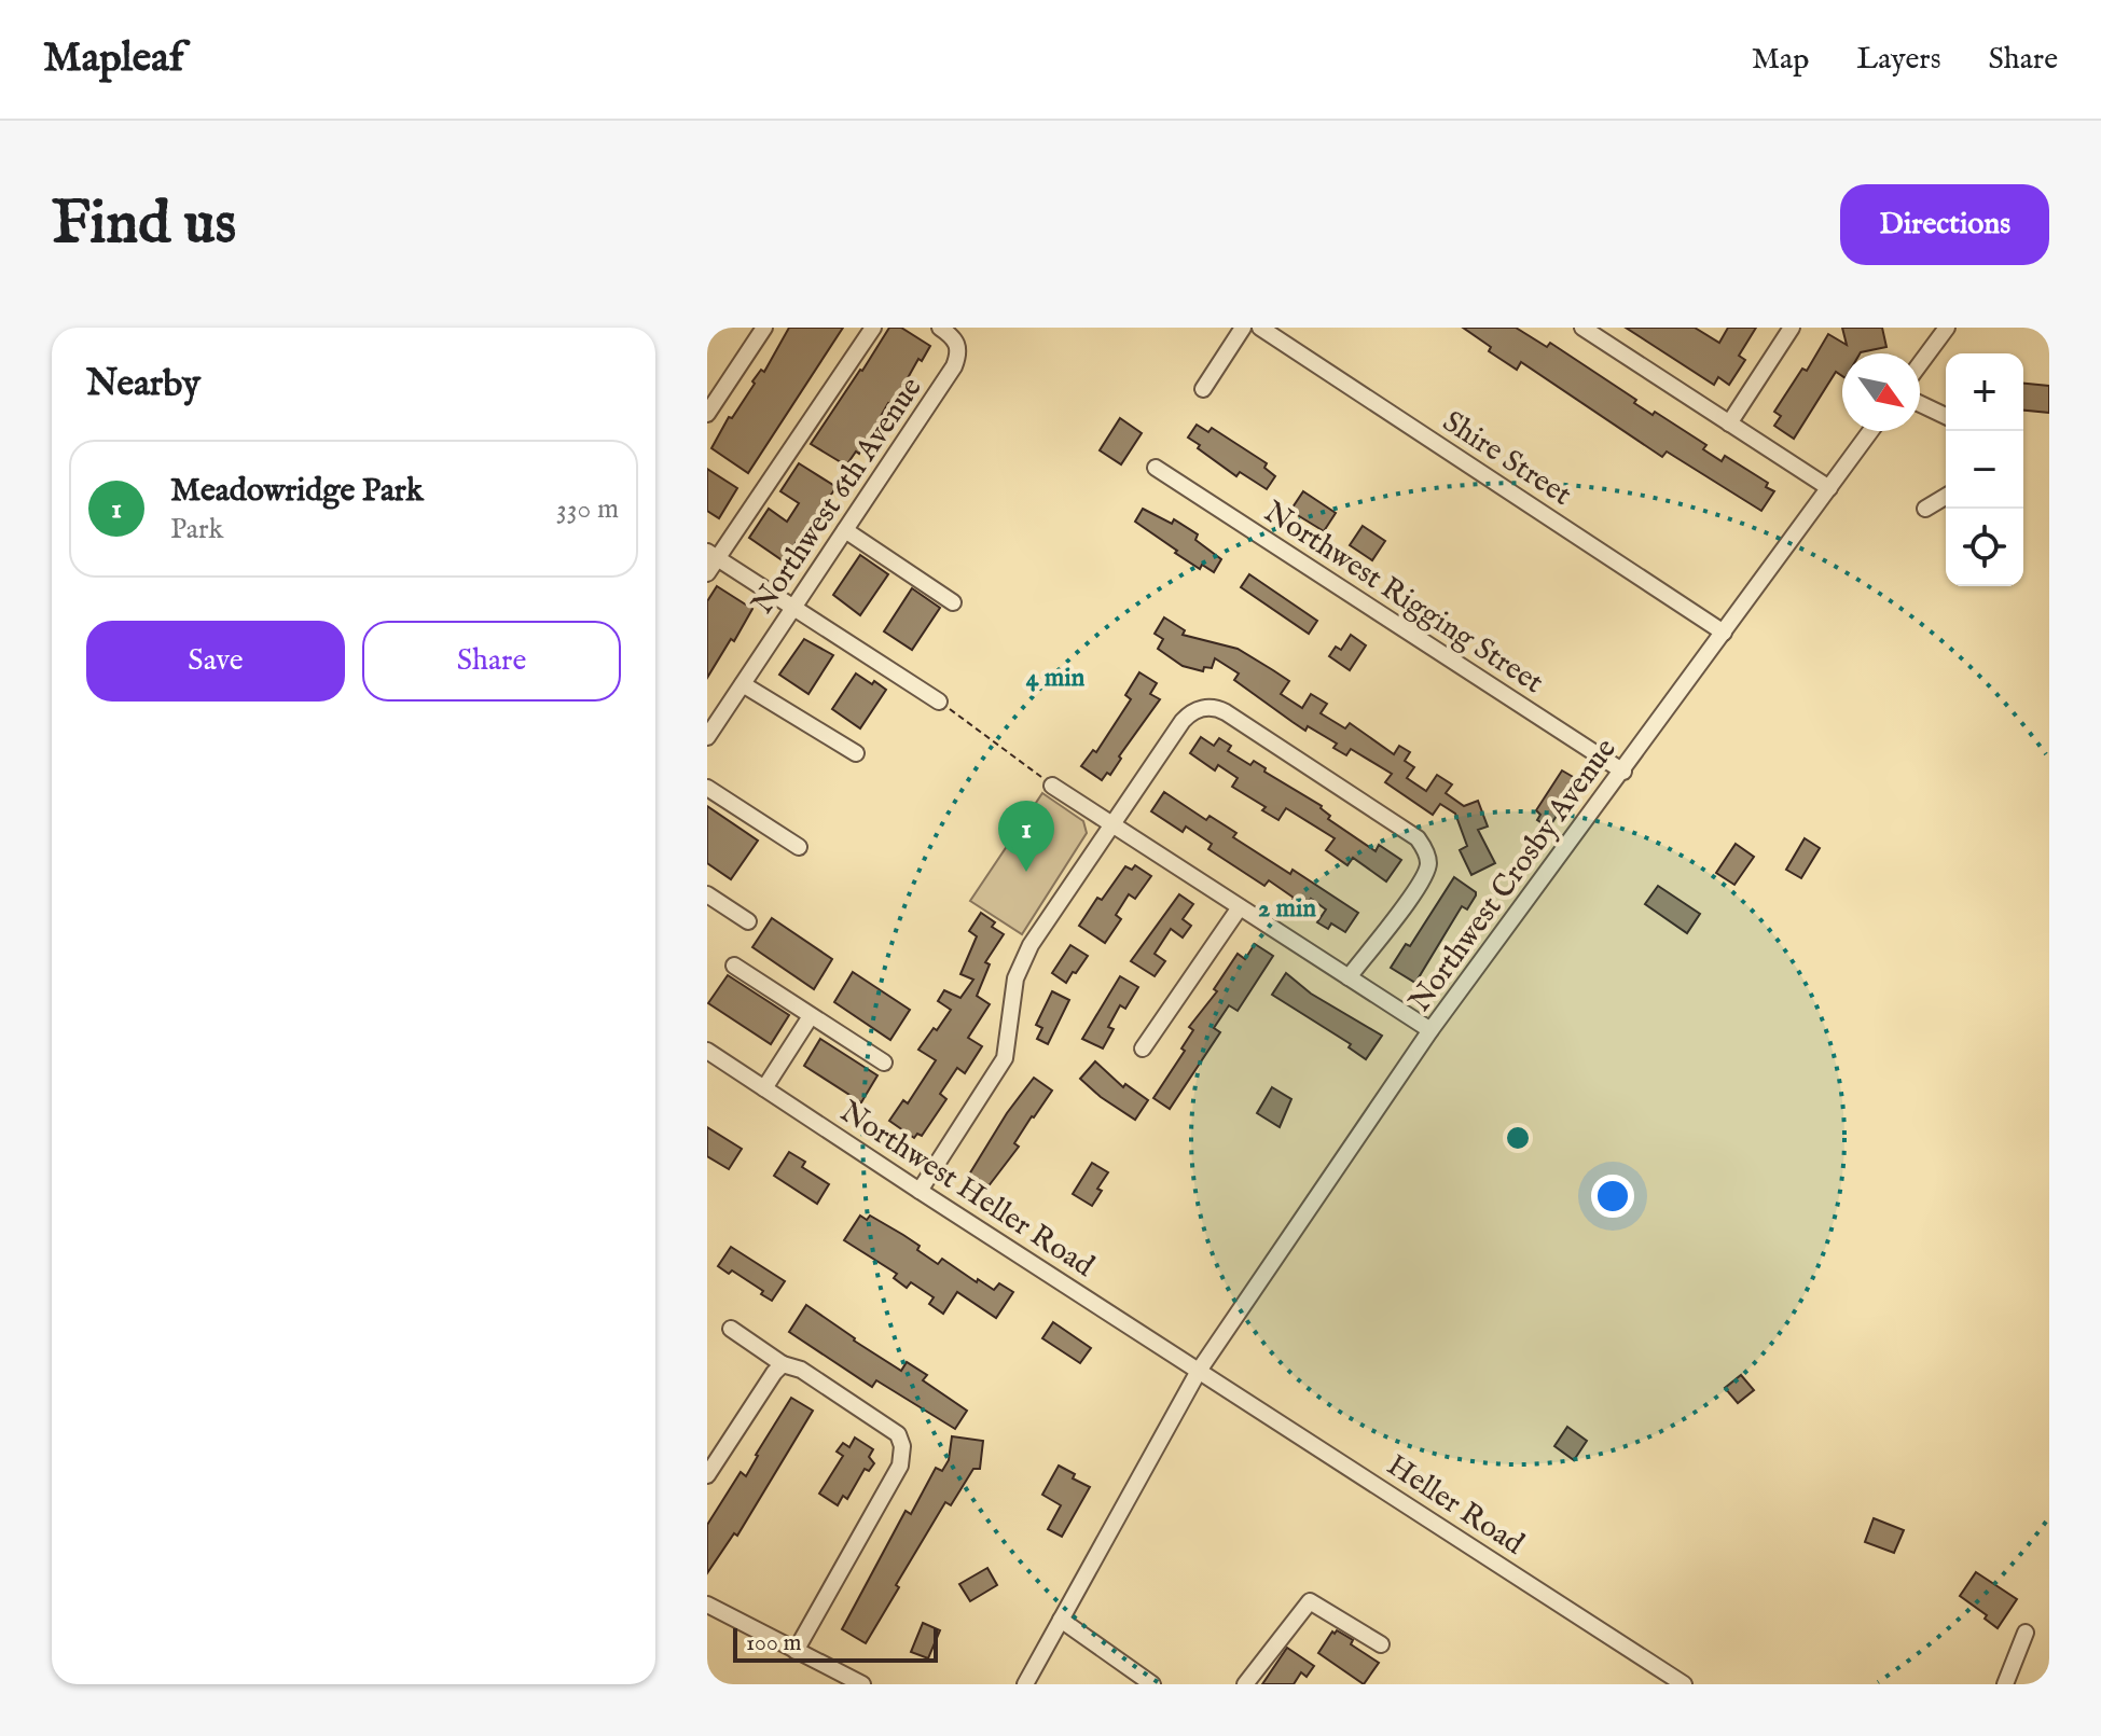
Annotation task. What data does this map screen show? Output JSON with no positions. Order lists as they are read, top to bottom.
{
  "streets": {
    "street": [
      "Shire Street",
      "Northwest 6th Avenue",
      "Northwest Rigging Street",
      "Northwest Crosby Avenue",
      "Northwest Heller Road",
      "Heller Road"
    ]
  },
  "crossings": [
    ["Shire Street", "Northwest Crosby Avenue"],
    ["Northwest Rigging Street", "Northwest Crosby Avenue"],
    ["Northwest Crosby Avenue", "Northwest Heller Road"],
    ["Northwest Crosby Avenue", "Heller Road"],
    ["Northwest Heller Road", "Heller Road"]
  ],
  "scale_bar": "100 m",
  "north": "bottom right",
  "page": {
    "header": "Mapleaf",
    "nav": ["Map", "Layers", "Share"],
    "buttons": [
      "Directions",
      ["Save", "Share"]
    ],
    "title": "Find us",
    "heading": "Nearby",
    "map_buttons": ["+", "−"],
    "list": [
      {
        "mark": "1",
        "name": "Meadowridge Park",
        "note": "Park",
        "value": "330 m"
      }
    ],
    "pins": "1",
    "scale": "100 m"
  },
  "rings": ["4 min", "2 min"]
}
